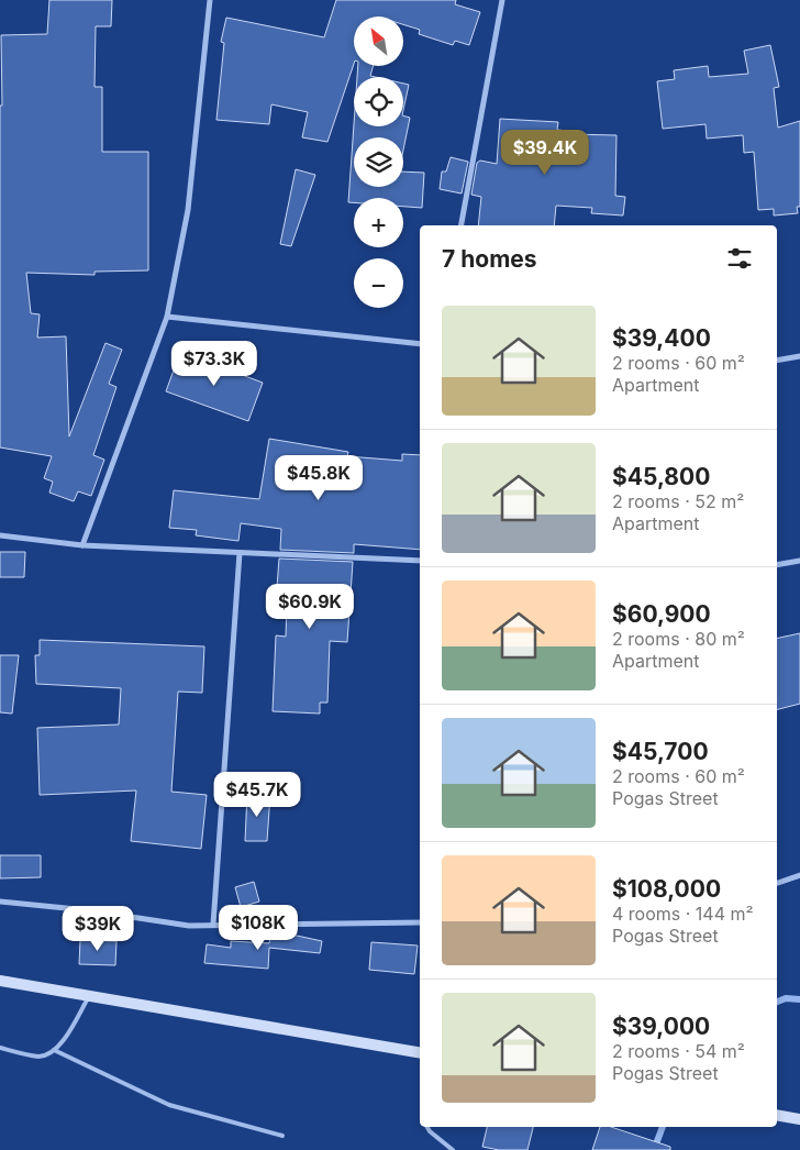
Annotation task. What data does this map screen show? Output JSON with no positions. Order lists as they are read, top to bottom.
{
  "north": "top left",
  "page": {
    "map_buttons": ["+", "−"],
    "price": [
      "$39.4K",
      "$73.3K",
      "$45.8K",
      "$60.9K",
      "$45.7K",
      "$108K",
      "$39K"
    ],
    "heading": "7 homes",
    "list": [
      {
        "name": "$39,400",
        "note": "2 rooms · 60 m² · Apartment"
      },
      {
        "name": "$45,800",
        "note": "2 rooms · 52 m² · Apartment"
      },
      {
        "name": "$60,900",
        "note": "2 rooms · 80 m² · Apartment"
      },
      {
        "name": "$45,700",
        "note": "2 rooms · 60 m² · Pogas Street"
      },
      {
        "name": "$108,000",
        "note": "4 rooms · 144 m² · Pogas Street"
      },
      {
        "name": "$39,000",
        "note": "2 rooms · 54 m² · Pogas Street"
      }
    ]
  }
}
